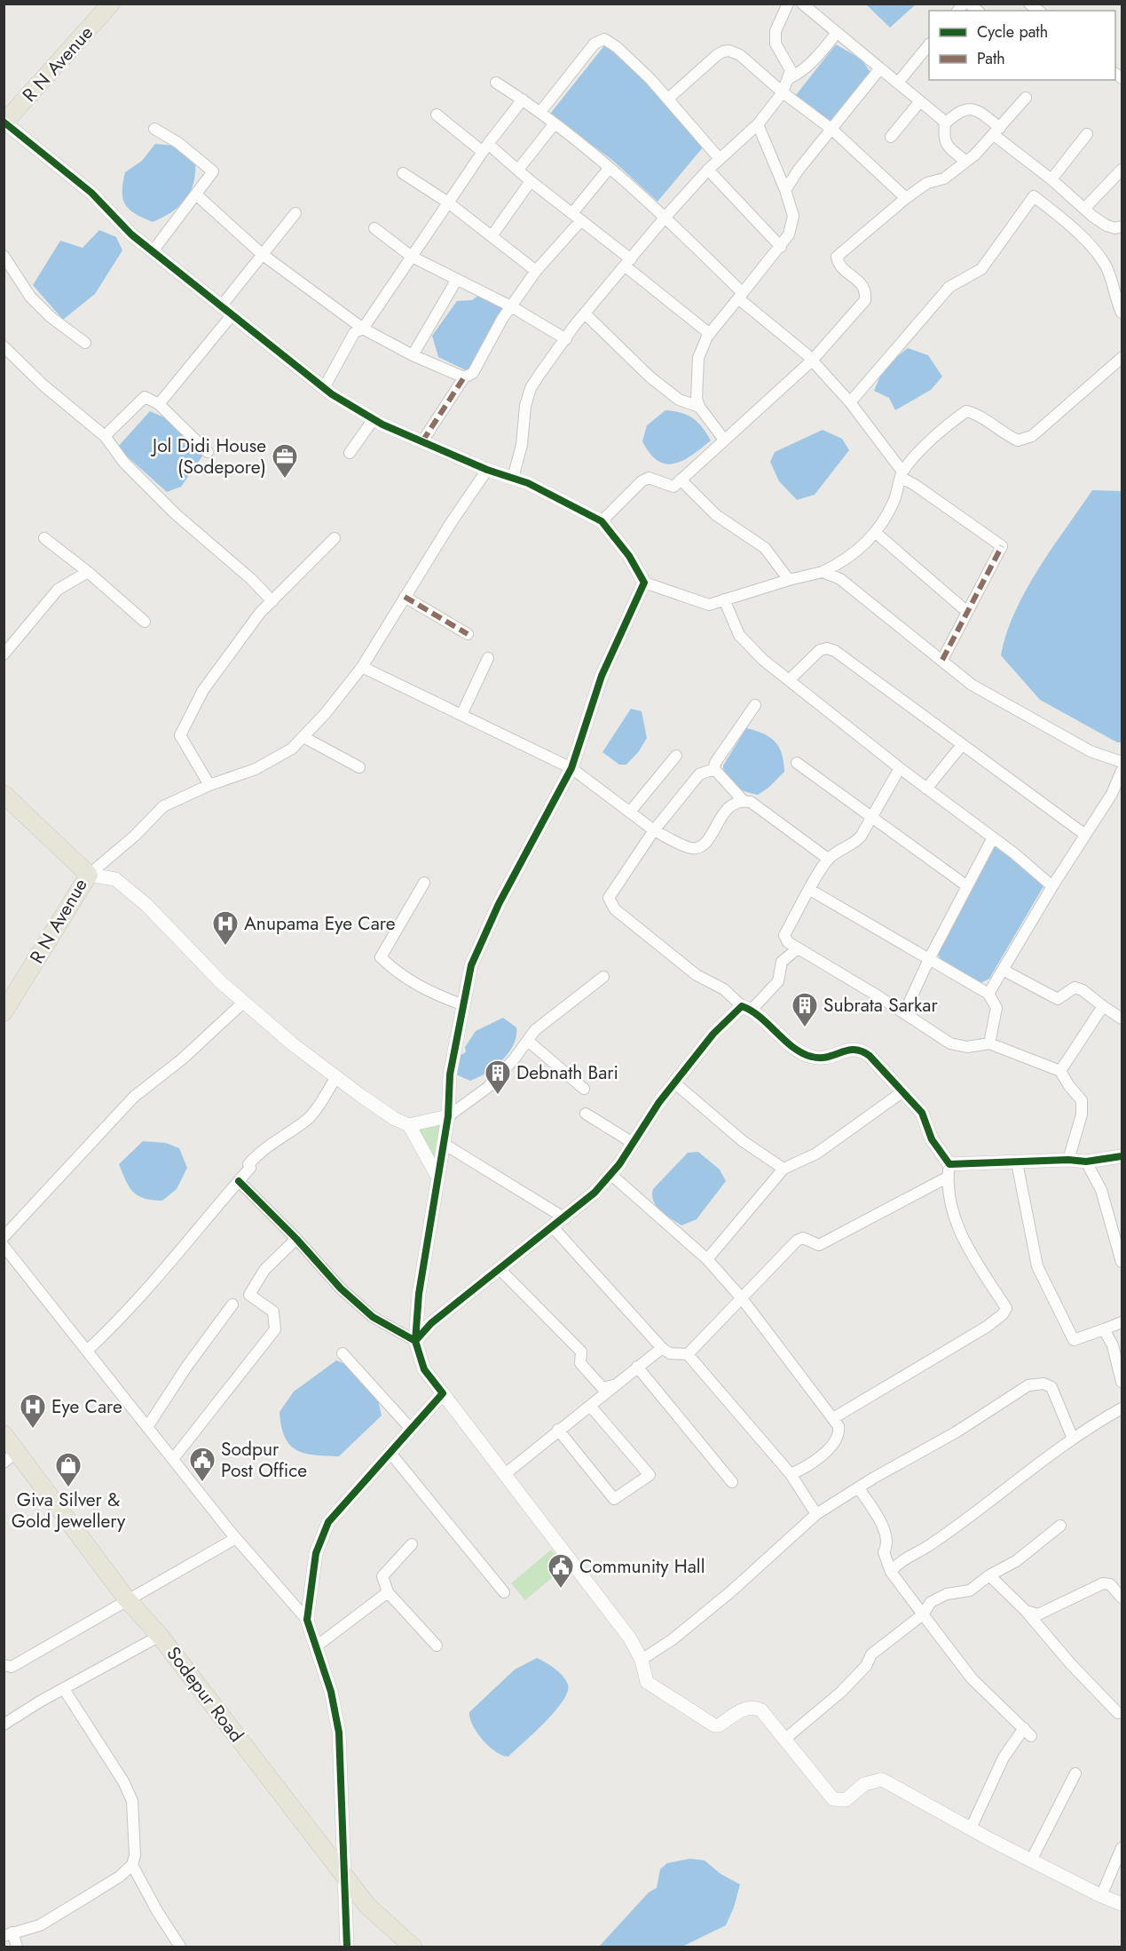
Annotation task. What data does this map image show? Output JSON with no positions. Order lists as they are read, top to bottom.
{
  "streets": {
    "main road": ["R N Avenue", "Sodepur Road"]
  },
  "places": {
    "office": ["Jol Didi House (Sodepore)"],
    "hospital": ["Anupama Eye Care", "Eye Care"],
    "building": ["Subrata Sarkar", "Debnath Bari"],
    "public building": ["Sodpur Post Office", "Community Hall"],
    "shop": ["Giva Silver & Gold Jewellery"]
  },
  "legend": ["Cycle path", "Path"]
}
